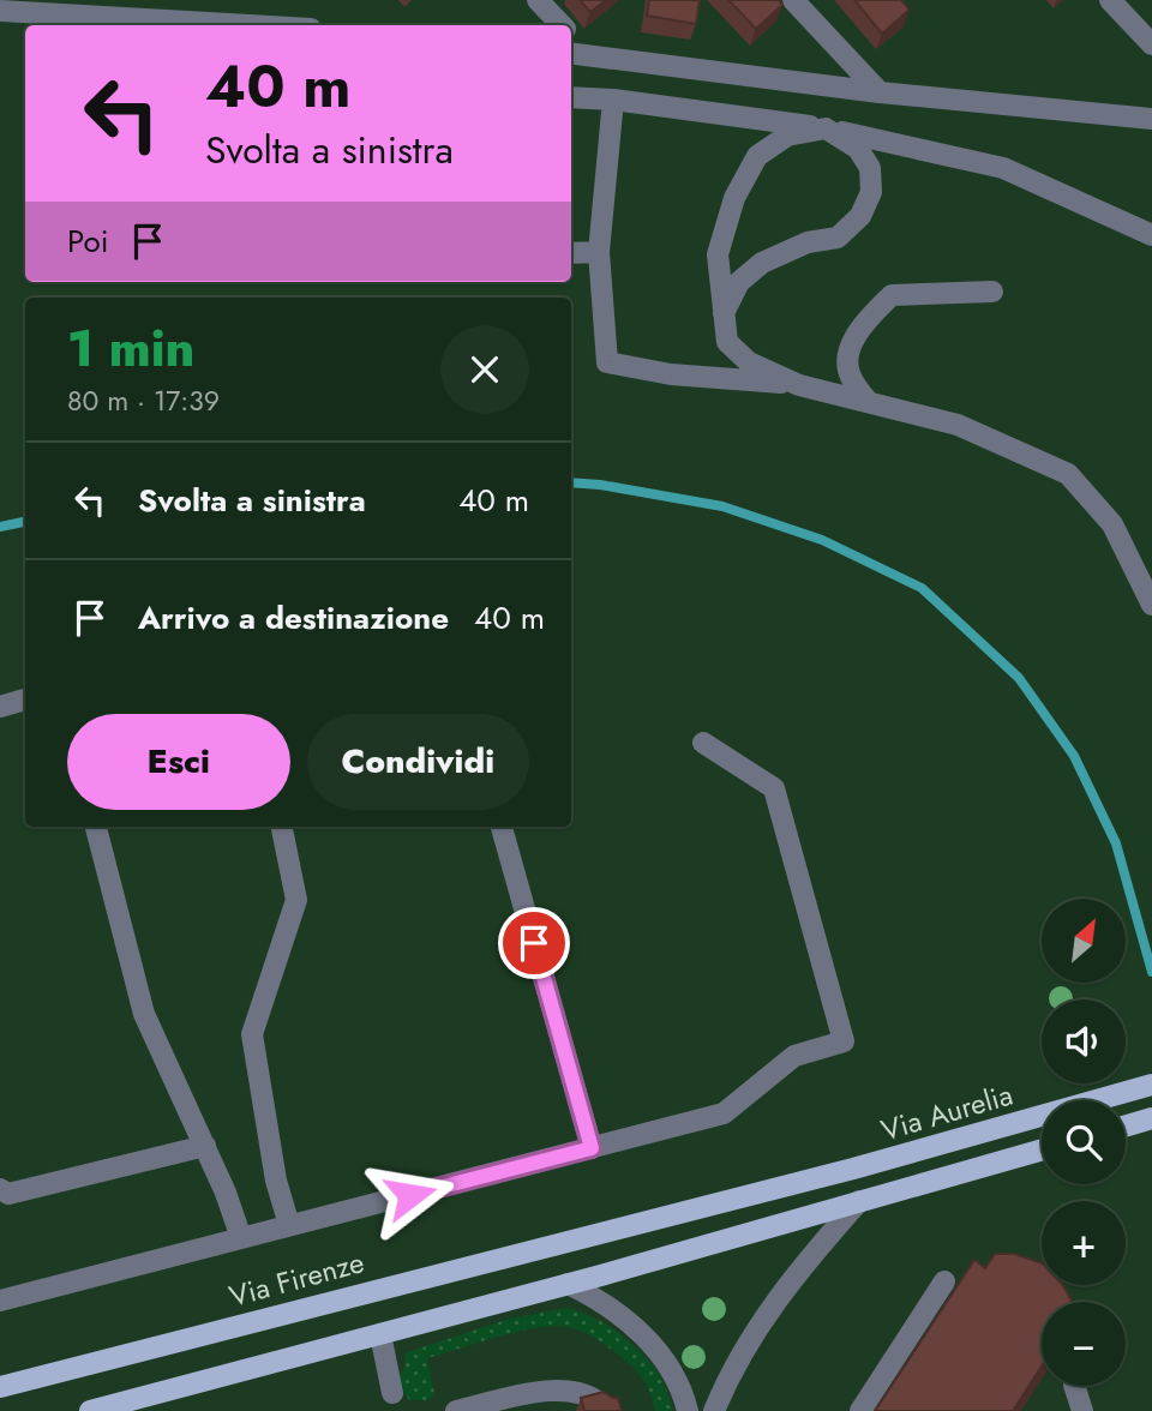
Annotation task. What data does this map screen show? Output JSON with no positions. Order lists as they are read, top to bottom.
{
  "streets": {
    "main road": ["Via Aurelia", "Via Firenze"]
  },
  "crossings": [
    ["Via Aurelia", "Via Firenze"]
  ],
  "north": "top right",
  "page": {
    "turn": ["40 m", "Svolta a sinistra"],
    "then": "Poi",
    "heading": ["1 min", "80 m · 17:39"],
    "list": [
      {
        "name": "Svolta a sinistra",
        "value": "40 m"
      },
      {
        "name": "Arrivo a destinazione",
        "value": "40 m"
      }
    ],
    "buttons": ["Esci", "Condividi"],
    "map_buttons": ["+", "−"]
  }
}
